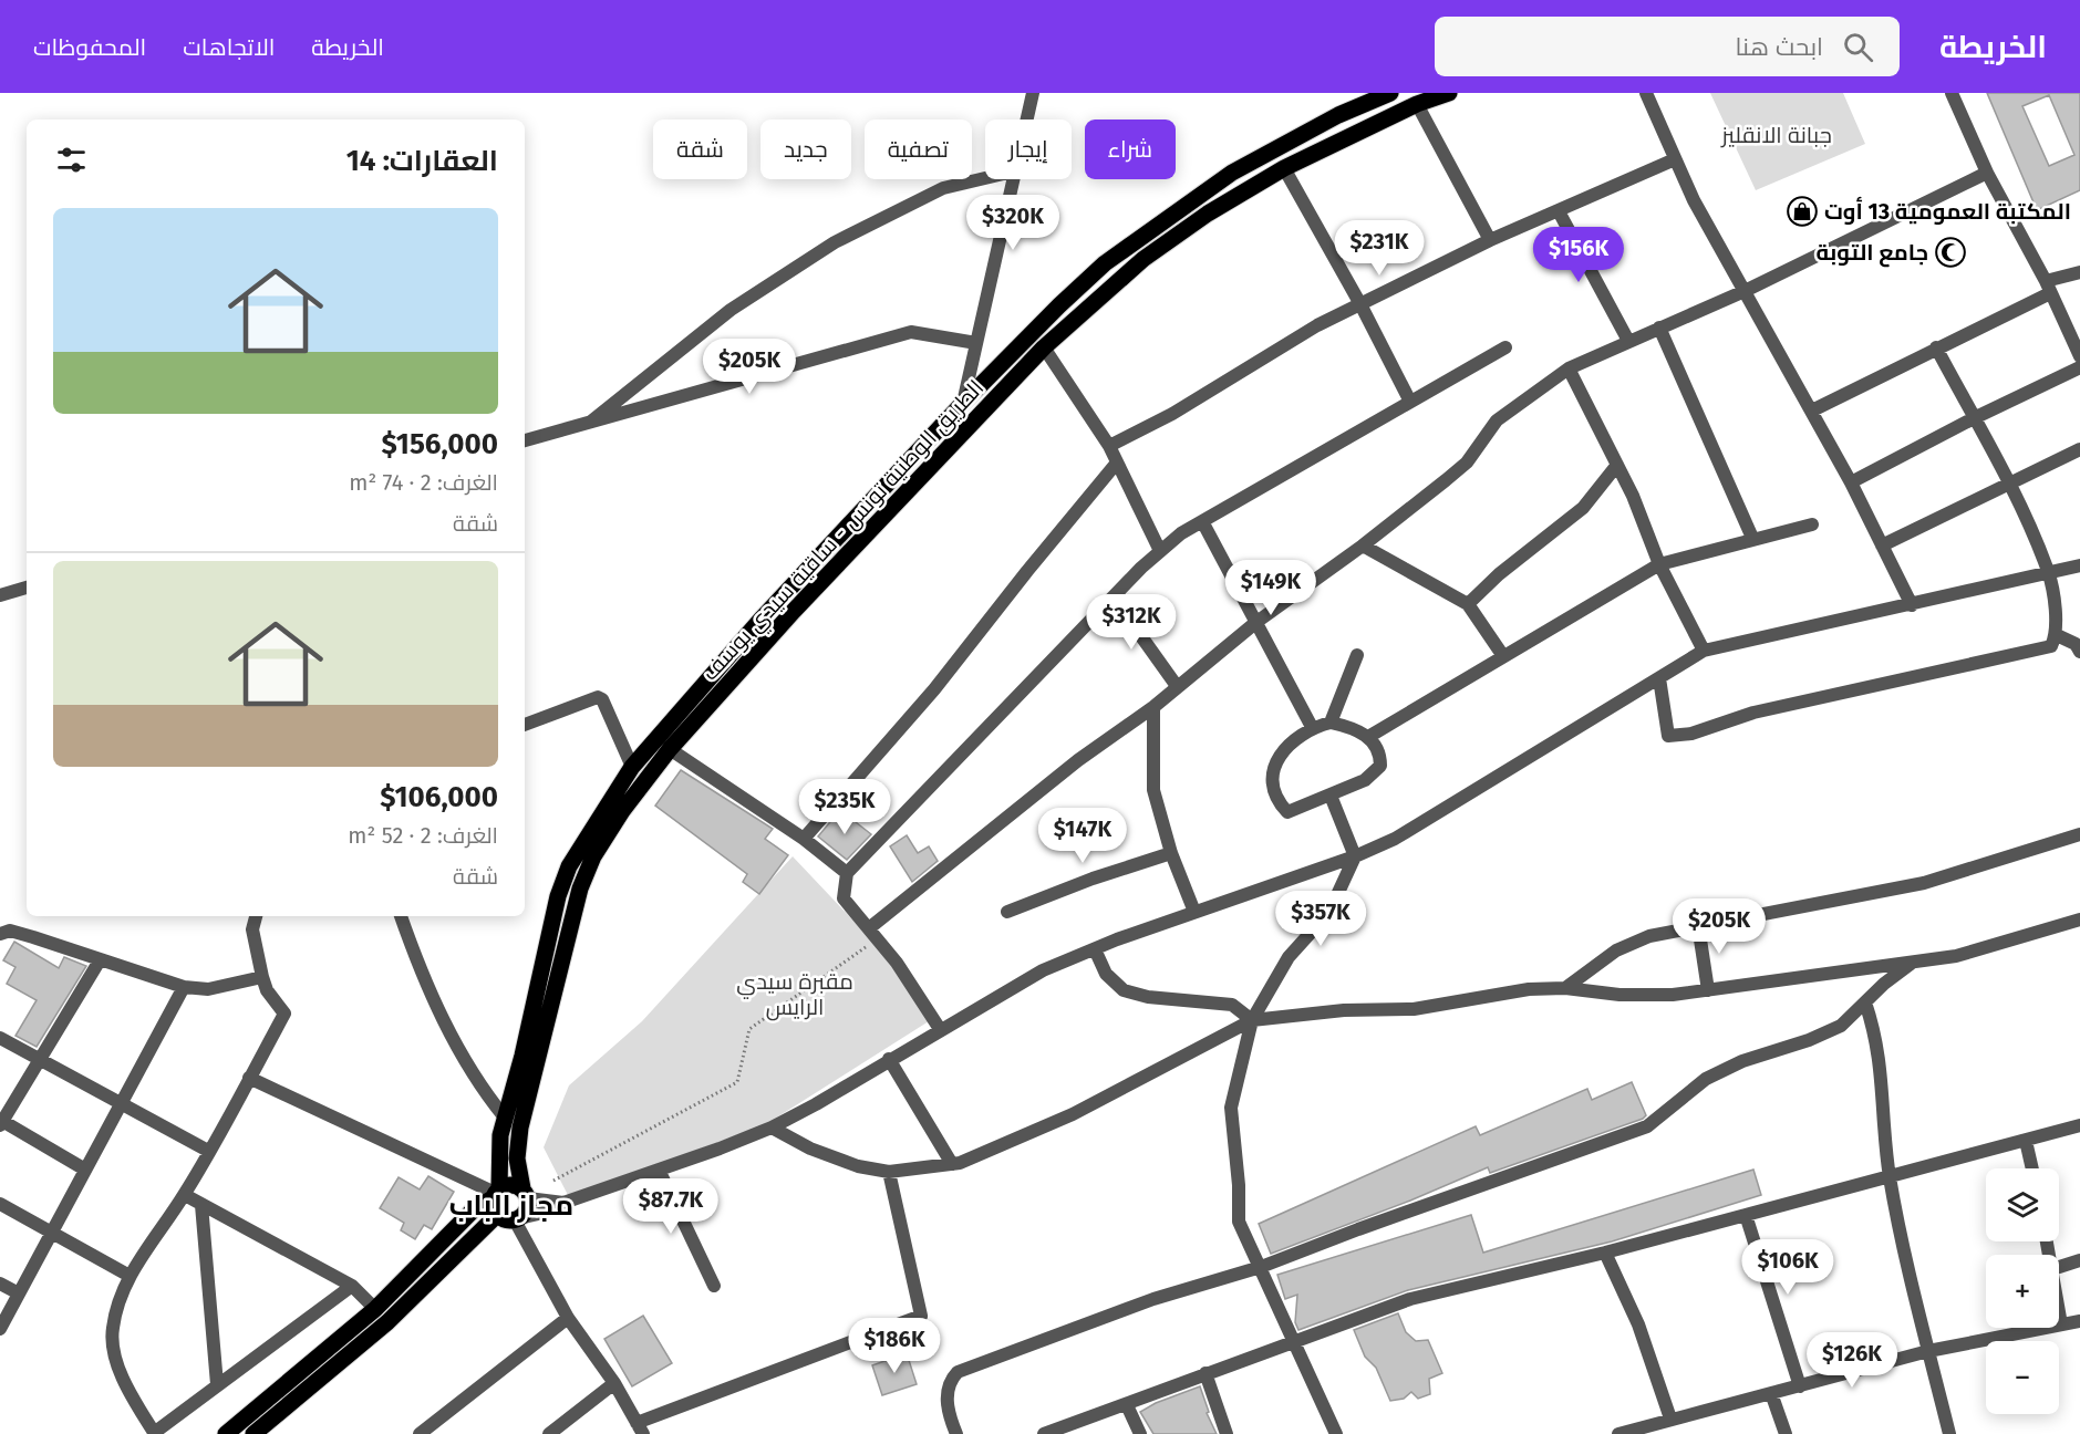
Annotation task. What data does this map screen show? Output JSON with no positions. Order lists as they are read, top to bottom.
{
  "streets": {
    "main road": ["الطريق الوطنية تونس - ساقية سيدي يوسف"]
  },
  "districts": ["مجاز الباب"],
  "parks": ["جبانة الانقليز", "مقبرة سيدي الرايس"],
  "places": {
    "shop": ["المكتبة العمومية 13 أوت"],
    "mosque": ["جامع التوبة"]
  },
  "page": {
    "header": "الخريطة",
    "search": "ابحث هنا",
    "nav": ["الخريطة", "الاتجاهات", "المحفوظات"],
    "chip": [
      "شراء",
      "إيجار",
      "تصفية",
      "جديد",
      "شقة"
    ],
    "heading": "العقارات: 14",
    "price": [
      "$320K",
      "$231K",
      "$156K",
      "$205K",
      "$149K",
      "$312K",
      "$235K",
      "$147K",
      "$357K",
      "$205K",
      "$87.7K",
      "$106K",
      "$186K",
      "$126K"
    ],
    "list": [
      {
        "name": "$156,000",
        "note": "الغرف: 2 · 74 m² · شقة"
      },
      {
        "name": "$106,000",
        "note": "الغرف: 2 · 52 m² · شقة"
      }
    ],
    "map_buttons": ["+", "−"]
  }
}
